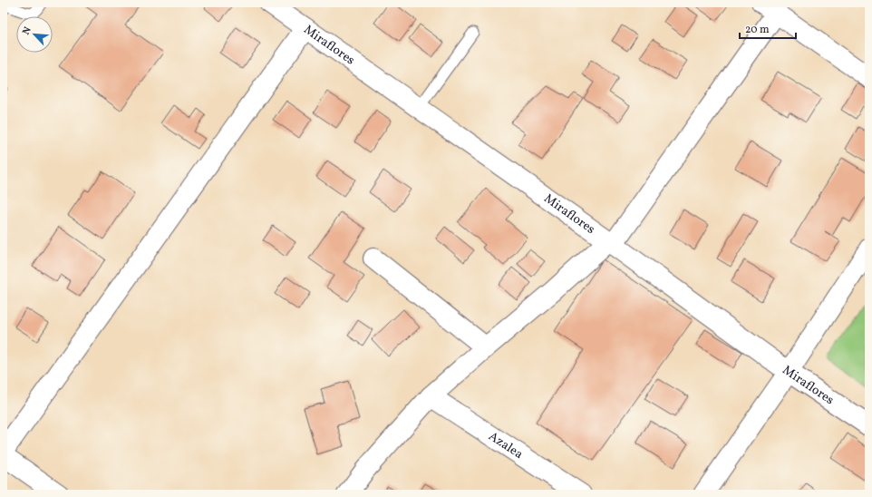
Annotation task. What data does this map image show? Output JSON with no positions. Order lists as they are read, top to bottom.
{
  "streets": {
    "street": ["Miraflores", "Azalea"]
  },
  "scale_bar": "20 m",
  "north": "top left"
}
